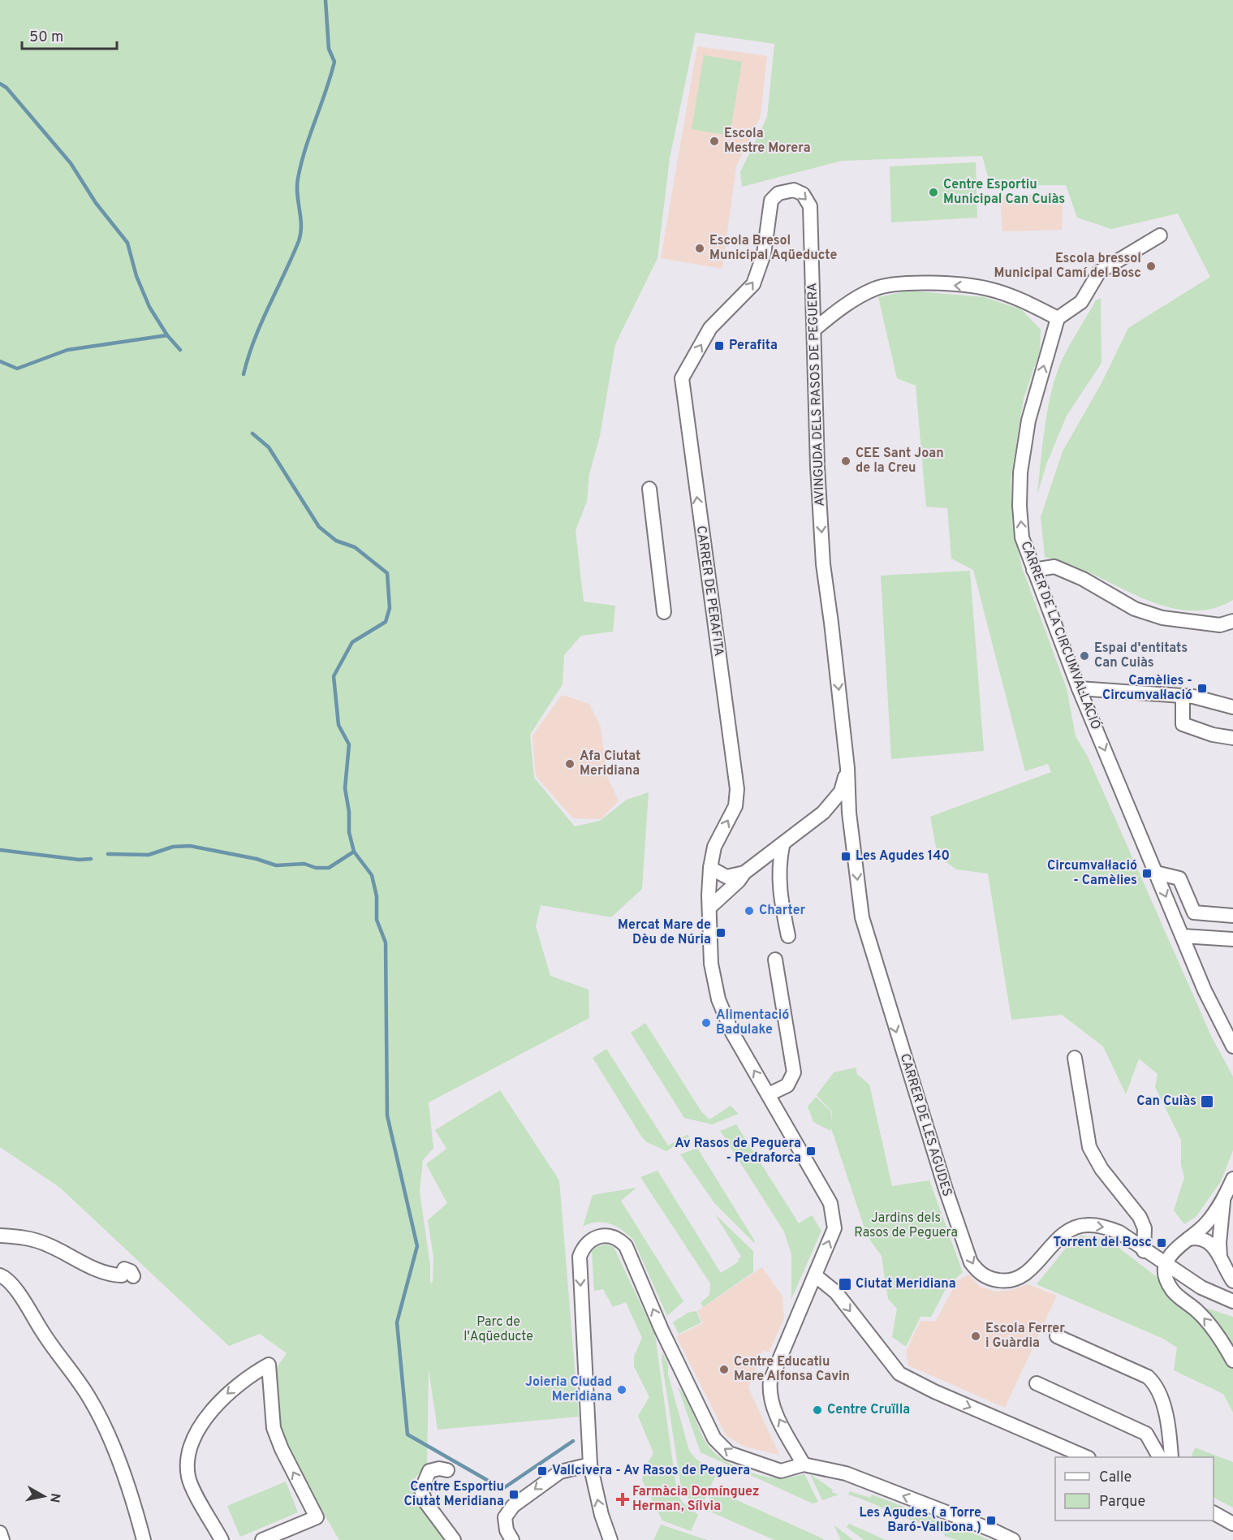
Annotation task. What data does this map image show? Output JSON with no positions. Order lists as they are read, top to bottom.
{
  "streets": {
    "street": [
      "AVINGUDA DELS RASOS DE PEGUERA",
      "CARRER DE PERAFITA",
      "CARRER DE LA CIRCUMVAL·LACIÓ",
      "CARRER DE LES AGUDES"
    ]
  },
  "crossings": [
    ["AVINGUDA DELS RASOS DE PEGUERA", "CARRER DE PERAFITA"],
    ["AVINGUDA DELS RASOS DE PEGUERA", "CARRER DE LES AGUDES"]
  ],
  "one_way": ["CARRER DE PERAFITA"],
  "parks": ["Jardins dels Rasos de Peguera", "Parc de l'Aqüeducte"],
  "places": {
    "other": [
      "Escola Mestre Morera",
      "Centre Esportiu Municipal Can Cuiàs",
      "Escola Bresol Municipal Aqüeducte",
      "Escola bressol Municipal Camí del Bosc",
      "CEE Sant Joan de la Creu",
      "Espai d'entitats Can Cuiàs",
      "Afa Ciutat Meridiana",
      "Charter",
      "Alimentació Badulake",
      "Escola Ferrer i Guàrdia",
      "Centre Educatiu Mare Alfonsa Cavin",
      "Joieria Ciudad Meridiana",
      "Centre Cruïlla"
    ],
    "transit": [
      "Perafita",
      "Camèlies - Circumval·lació",
      "Les Agudes 140",
      "Circumval·lació - Camèlies",
      "Mercat Mare de Dèu de Núria",
      "Can Cuiàs",
      "Av Rasos de Peguera - Pedraforca",
      "Torrent del Bosc",
      "Ciutat Meridiana",
      "Vallcivera - Av Rasos de Peguera",
      "Centre Esportiu Ciutat Meridiana",
      "Les Agudes ( a Torre Baró-Vallbona )"
    ],
    "health": ["Farmàcia Domínguez Herman, Sílvia"]
  },
  "legend": ["Calle", "Parque"],
  "scale_bar": "50 m",
  "north": "right"
}
